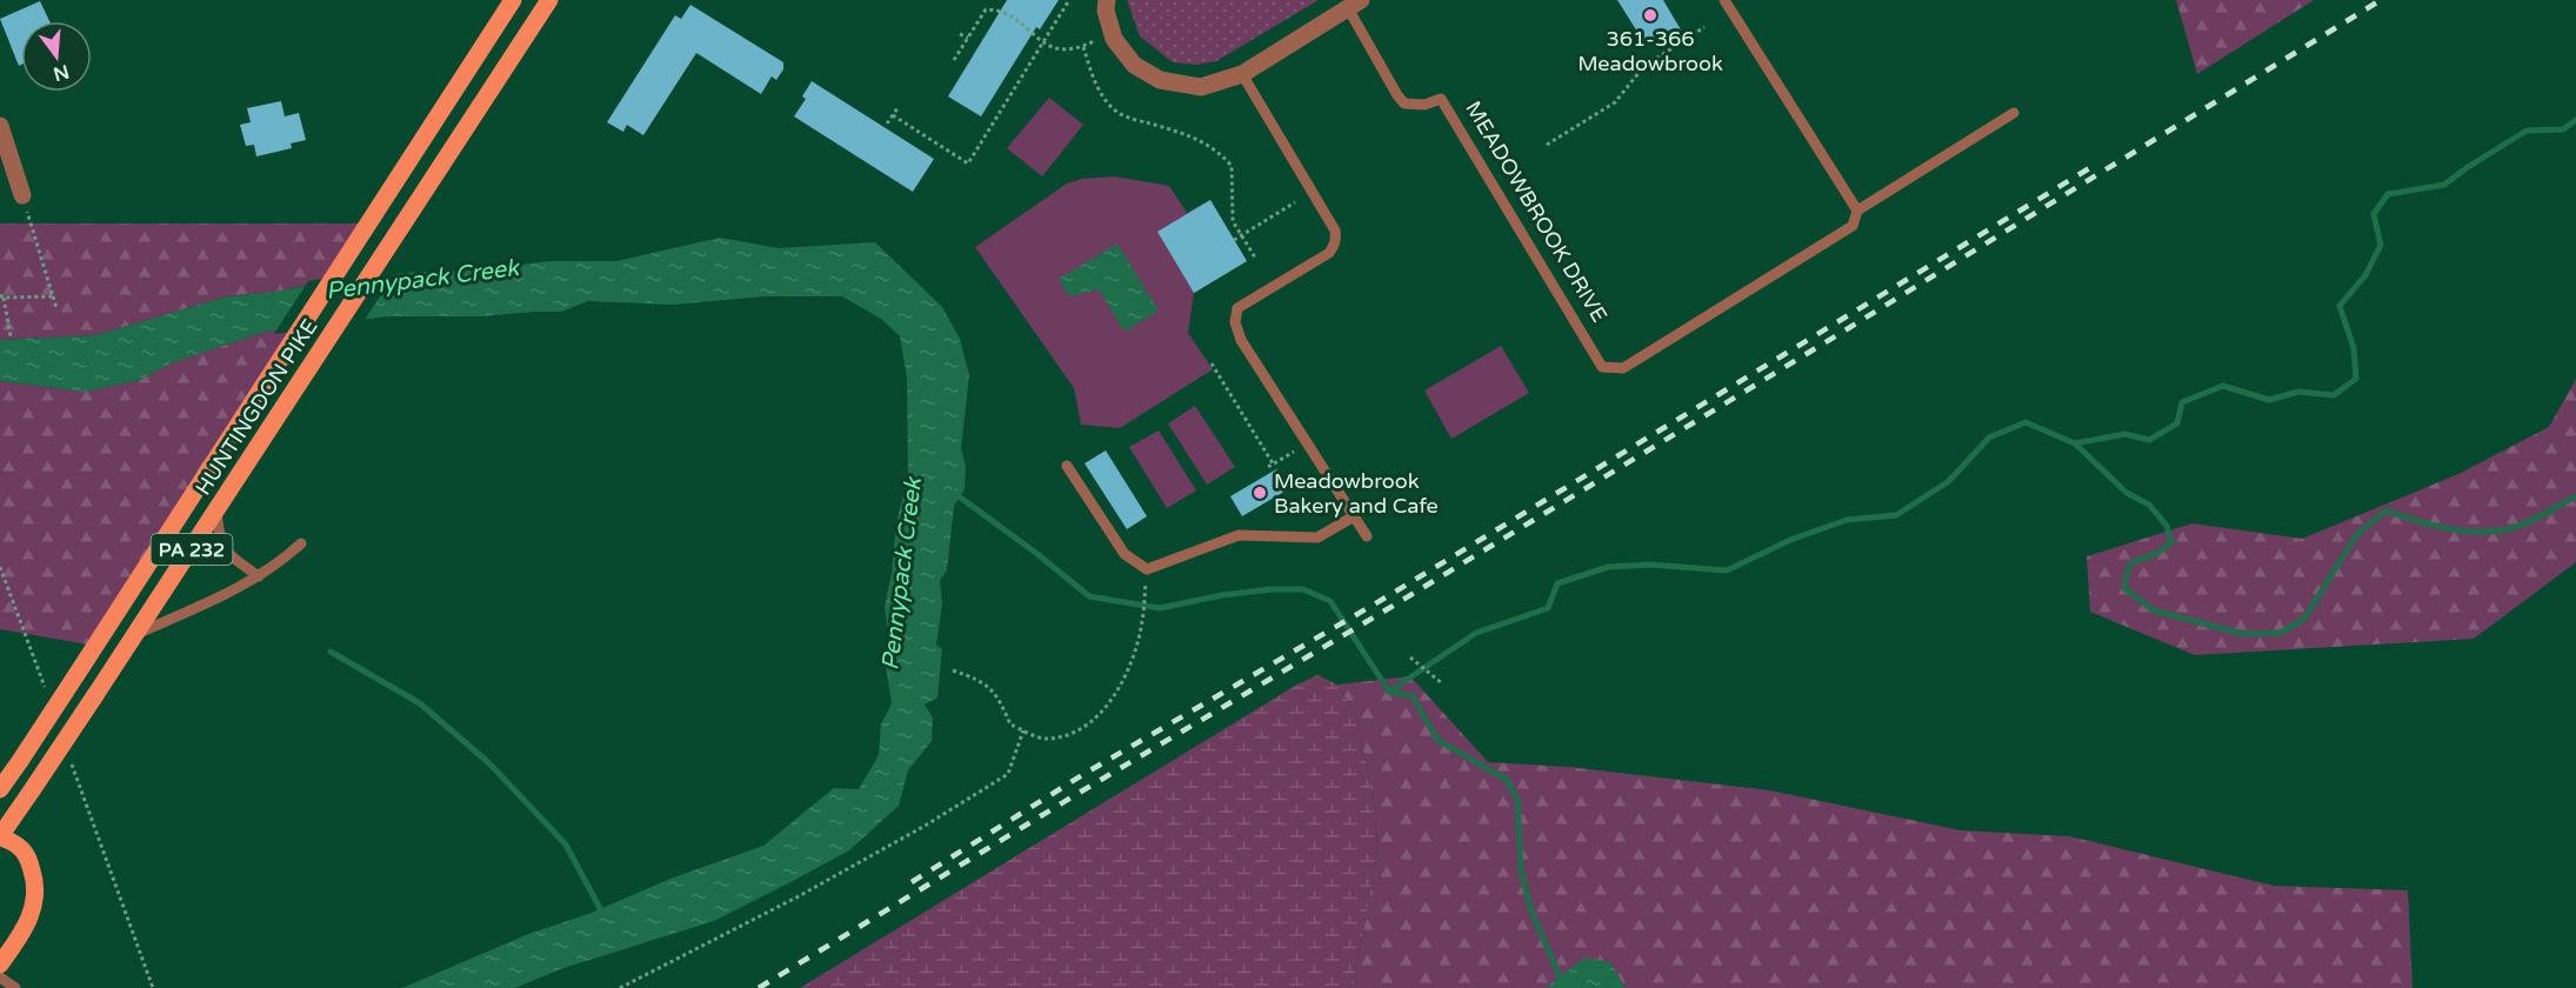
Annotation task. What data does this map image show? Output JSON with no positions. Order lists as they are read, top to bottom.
{
  "streets": {
    "main road": ["HUNTINGDON PIKE", "PA 232"],
    "street": ["MEADOWBROOK DRIVE"]
  },
  "water": ["Pennypack Creek"],
  "places": ["361-366 Meadowbrook", "Meadowbrook Bakery and Cafe"],
  "north": "bottom"
}
